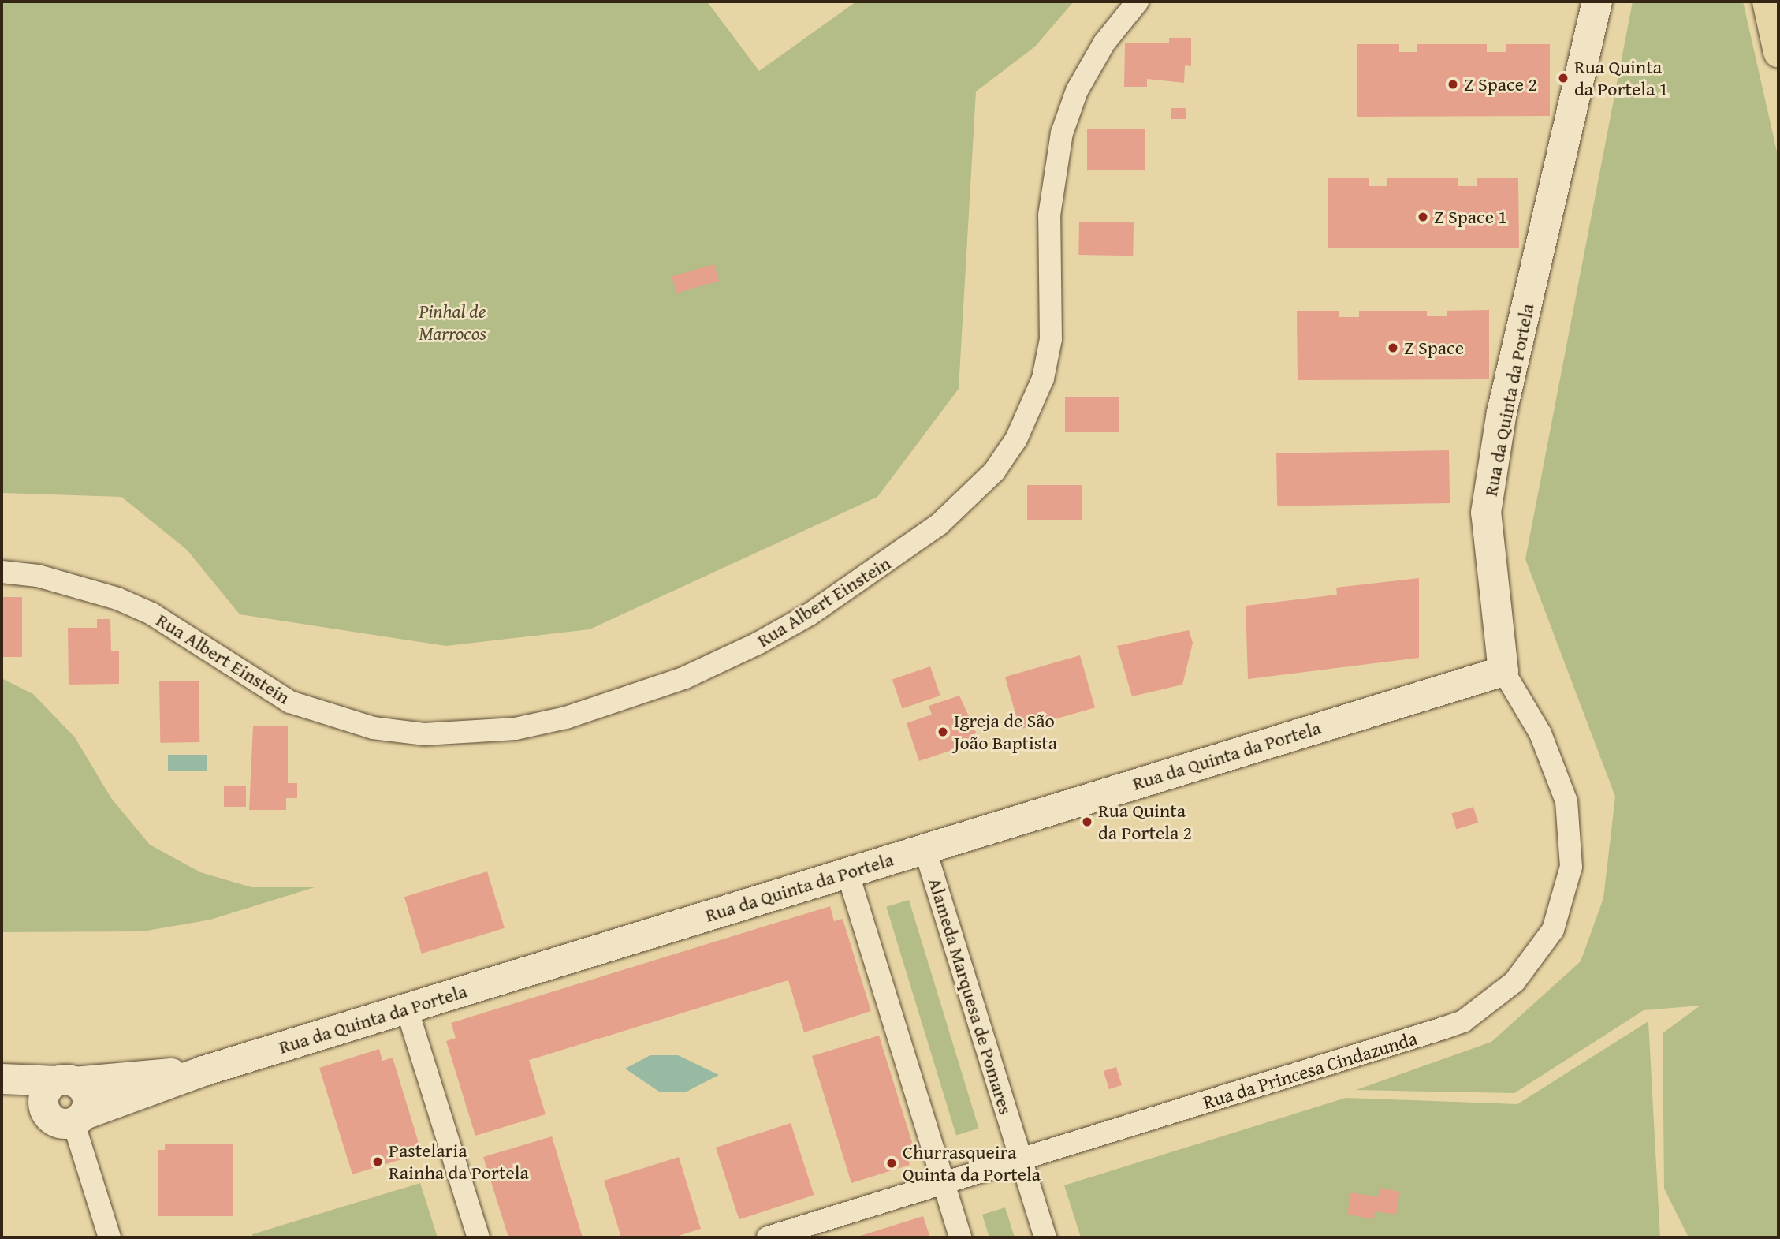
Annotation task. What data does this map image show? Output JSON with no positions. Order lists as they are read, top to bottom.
{
  "streets": {
    "street": [
      "Rua da Quinta da Portela",
      "Rua Albert Einstein",
      "Alameda Marquesa de Pomares",
      "Rua da Princesa Cindazunda"
    ]
  },
  "crossings": [
    ["Rua da Quinta da Portela", "Alameda Marquesa de Pomares"],
    ["Rua da Quinta da Portela", "Rua da Princesa Cindazunda"],
    ["Alameda Marquesa de Pomares", "Rua da Princesa Cindazunda"]
  ],
  "parks": ["Pinhal de Marrocos"],
  "places": [
    "Rua Quinta da Portela 1",
    "Z Space 2",
    "Z Space 1",
    "Z Space",
    "Igreja de São João Baptista",
    "Rua Quinta da Portela 2",
    "Pastelaria Rainha da Portela",
    "Churrasqueira Quinta da Portela"
  ]
}
